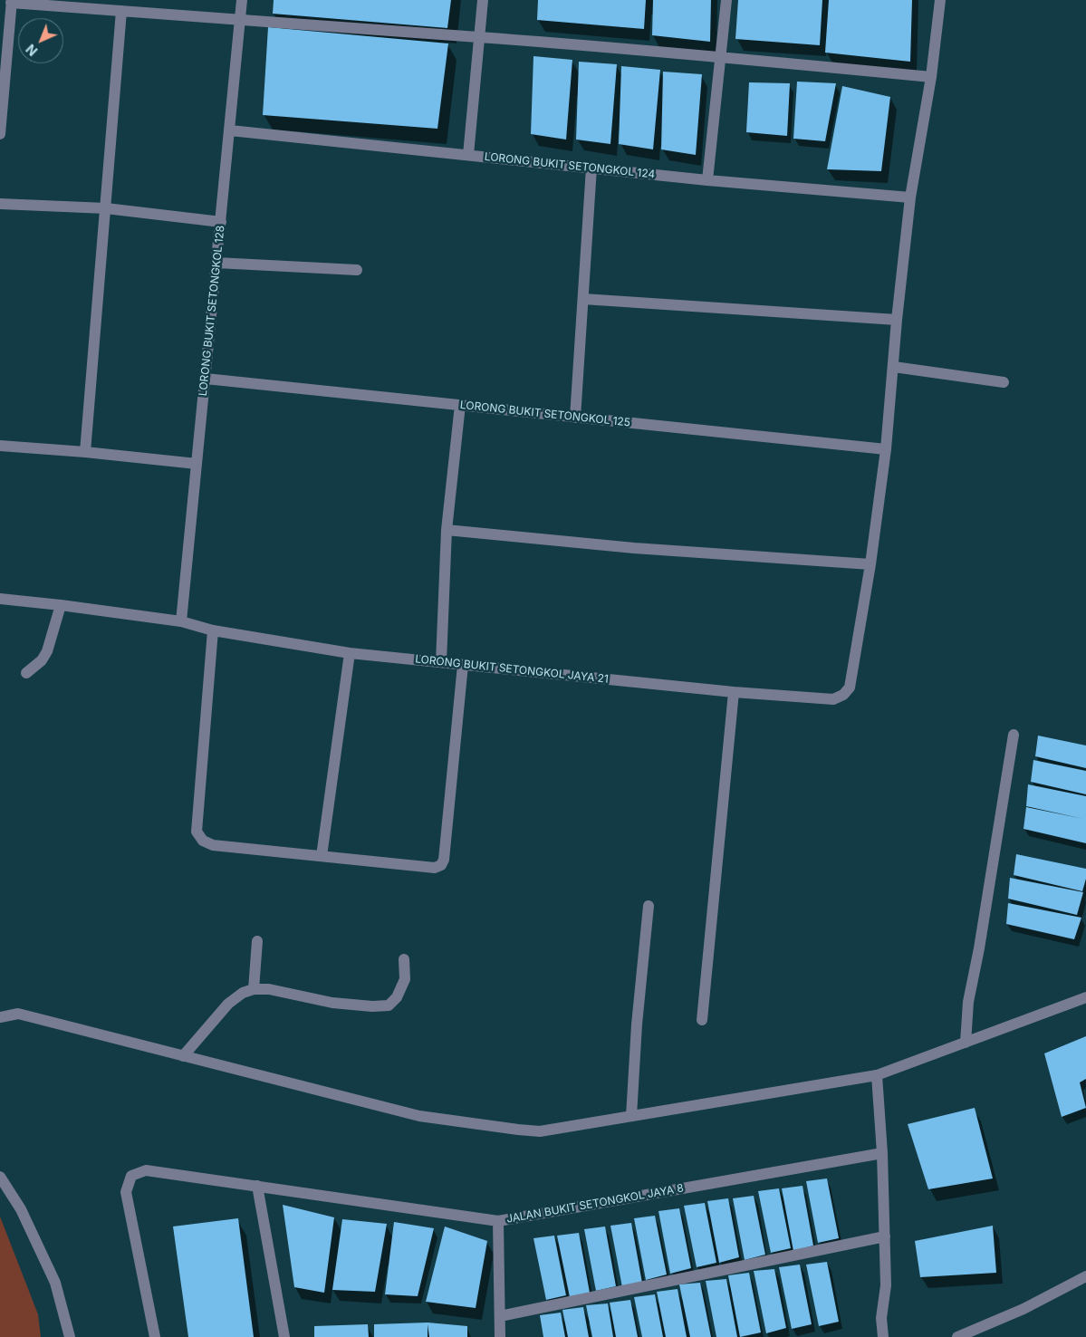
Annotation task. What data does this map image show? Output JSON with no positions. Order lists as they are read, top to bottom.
{
  "streets": {
    "street": [
      "LORONG BUKIT SETONGKOL 124",
      "LORONG BUKIT SETONGKOL 128",
      "LORONG BUKIT SETONGKOL 125",
      "LORONG BUKIT SETONGKOL JAYA 21",
      "JALAN BUKIT SETONGKOL JAYA 8"
    ]
  },
  "crossings": [
    ["LORONG BUKIT SETONGKOL 124", "LORONG BUKIT SETONGKOL 128"],
    ["LORONG BUKIT SETONGKOL 128", "LORONG BUKIT SETONGKOL 125"],
    ["LORONG BUKIT SETONGKOL 128", "LORONG BUKIT SETONGKOL JAYA 21"]
  ],
  "north": "bottom left"
}
